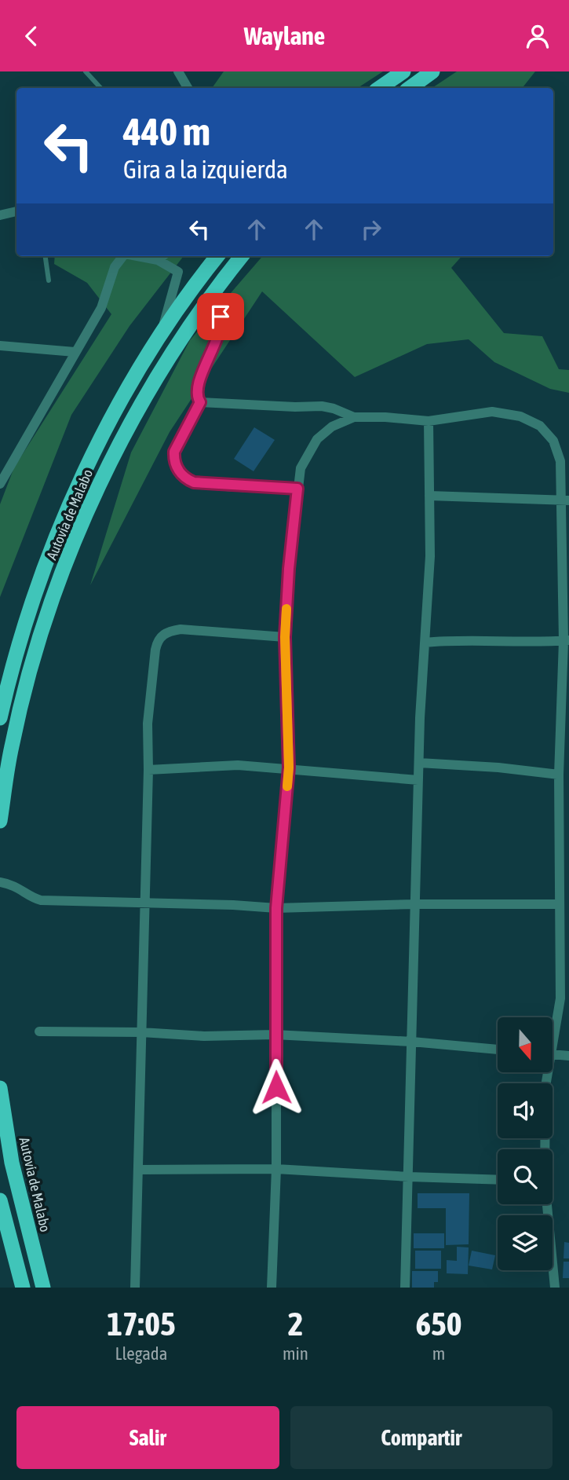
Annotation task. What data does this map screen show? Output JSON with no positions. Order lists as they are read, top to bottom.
{
  "streets": {
    "highway": ["Autovía de Malabo"]
  },
  "north": "bottom",
  "page": {
    "header": "Waylane",
    "turn": ["440 m", "Gira a la izquierda"],
    "eta": [
      "17:05",
      "Llegada",
      "2",
      "min",
      "650",
      "m"
    ],
    "buttons": ["Salir", "Compartir"]
  }
}
